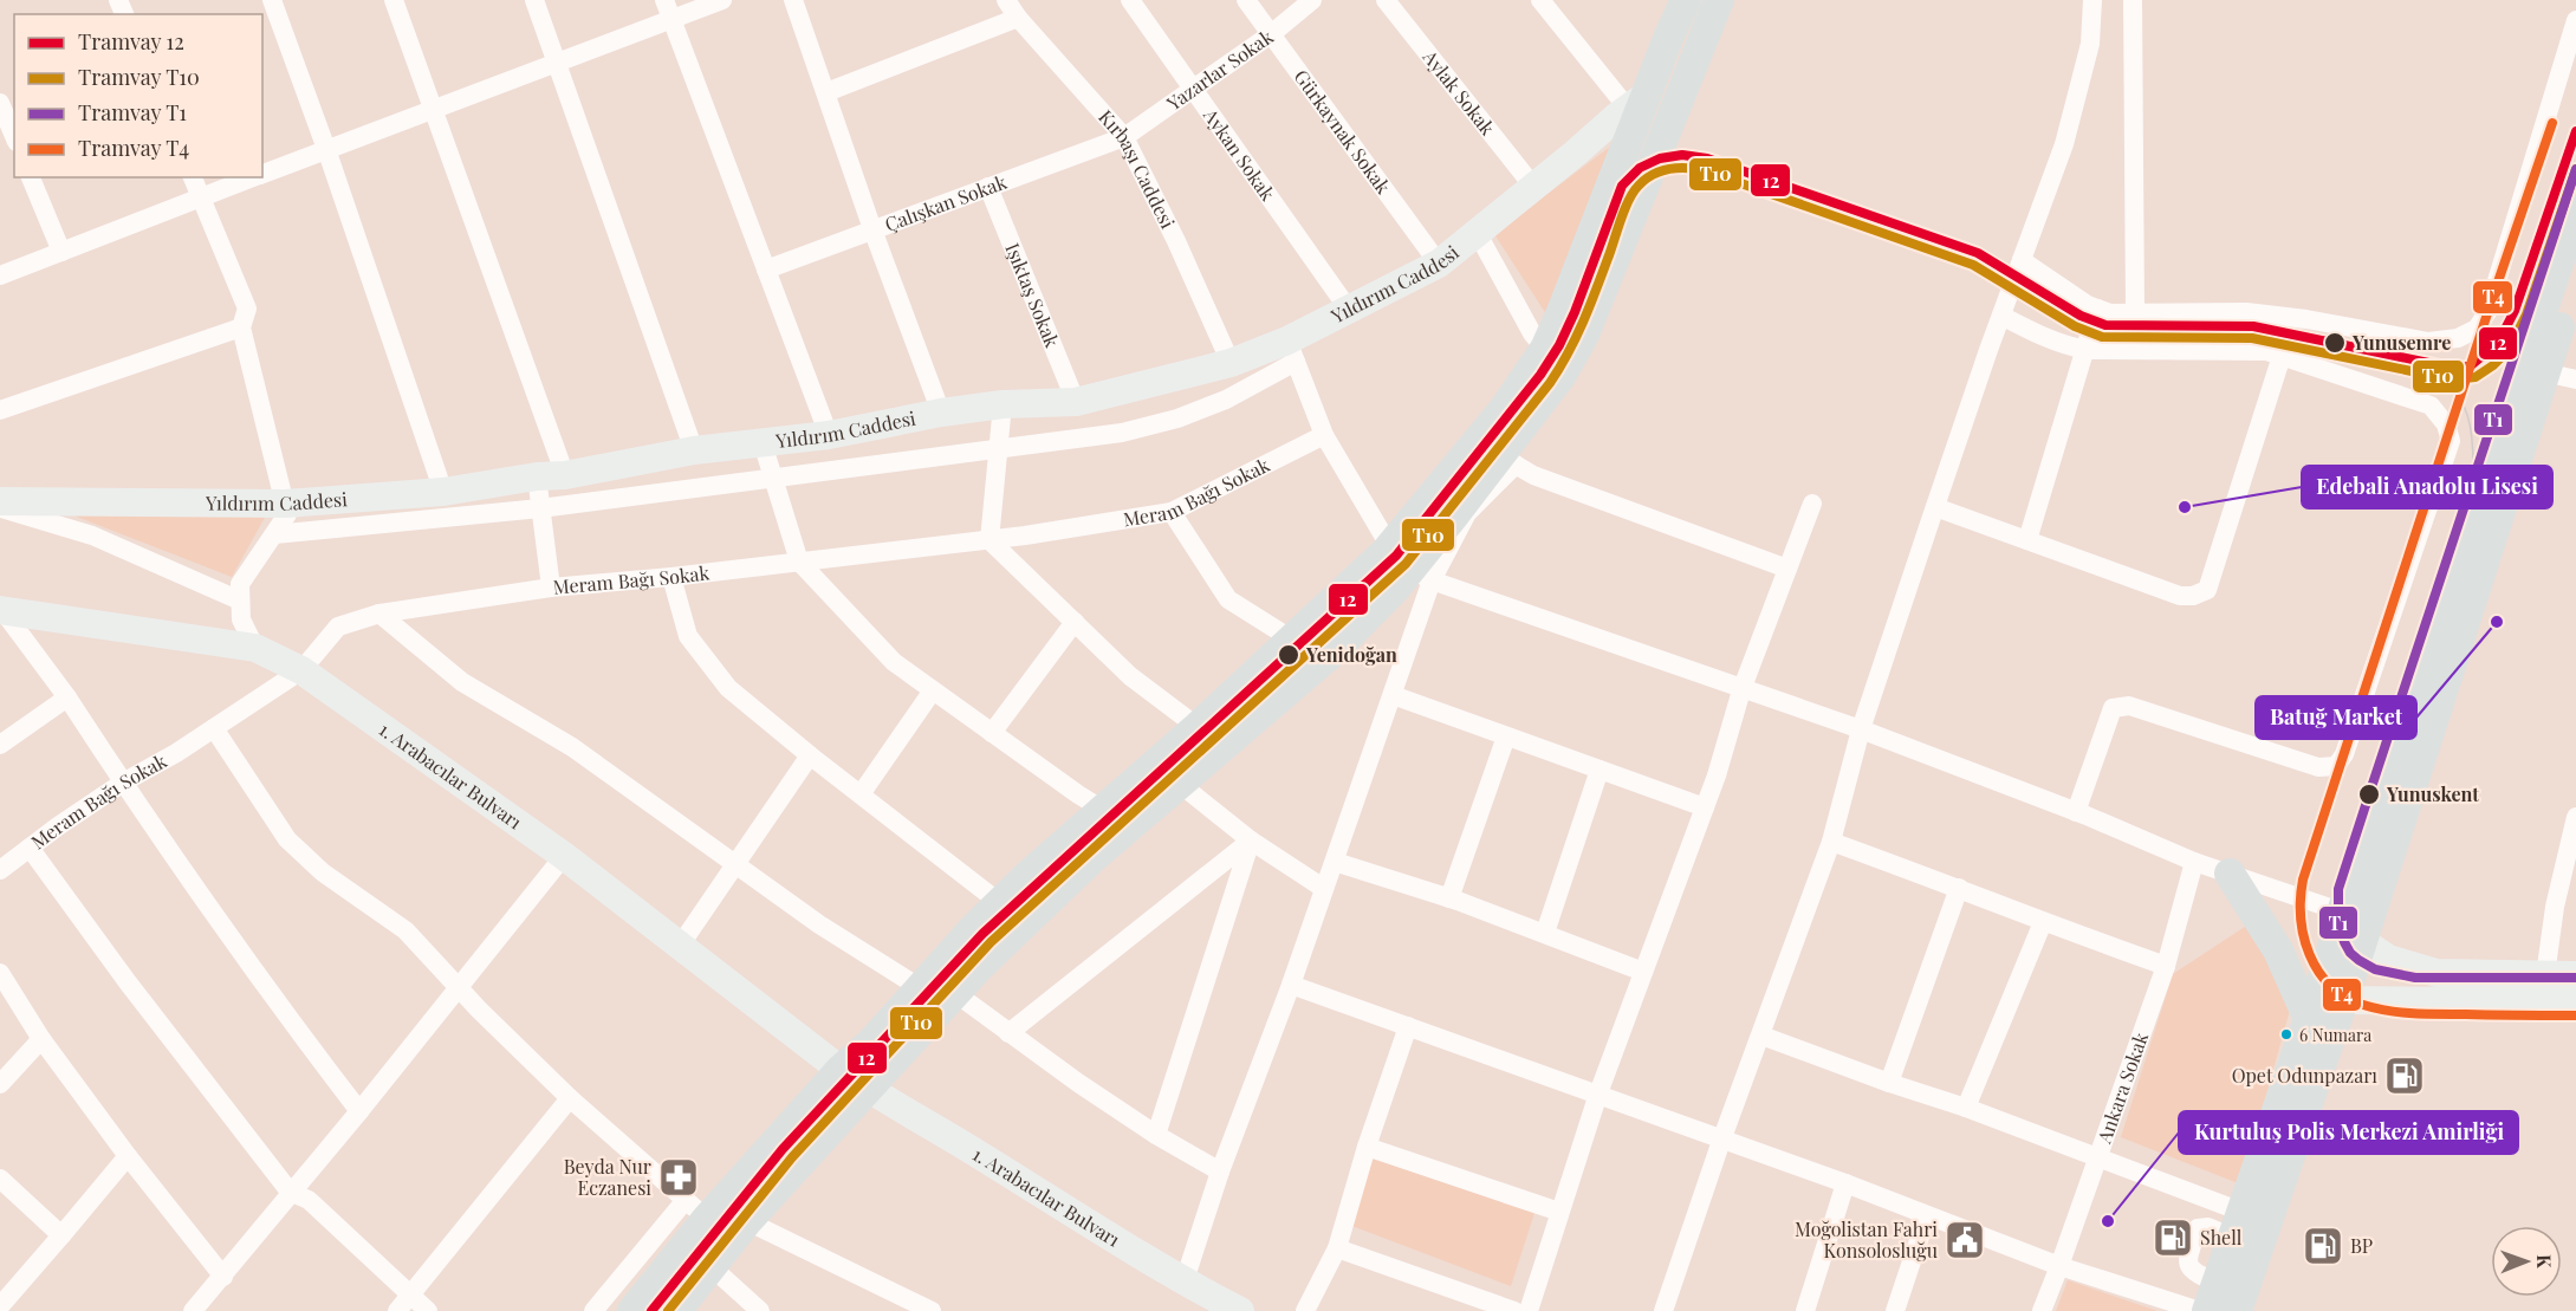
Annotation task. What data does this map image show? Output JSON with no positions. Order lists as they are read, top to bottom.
{
  "streets": {
    "main road": ["Yıldırım Caddesi"],
    "street": [
      "Yazarlar Sokak",
      "Aylak Sokak",
      "Gürkaynak Sokak",
      "Aykan Sokak",
      "Kırbaşı Caddesi",
      "Çalışkan Sokak",
      "Işıktaş Sokak",
      "Meram Bağı Sokak",
      "1. Arabacılar Bulvarı",
      "Ankara Sokak"
    ]
  },
  "crossings": [
    ["Yazarlar Sokak", "Gürkaynak Sokak"],
    ["Yazarlar Sokak", "Aykan Sokak"],
    ["Yazarlar Sokak", "Kırbaşı Caddesi"],
    ["Yazarlar Sokak", "Çalışkan Sokak"],
    ["Aylak Sokak", "Yıldırım Caddesi"],
    ["Gürkaynak Sokak", "Yıldırım Caddesi"],
    ["Aykan Sokak", "Yıldırım Caddesi"],
    ["Kırbaşı Caddesi", "Çalışkan Sokak"],
    ["Kırbaşı Caddesi", "Yıldırım Caddesi"],
    ["Çalışkan Sokak", "Işıktaş Sokak"],
    ["Yıldırım Caddesi", "Işıktaş Sokak"],
    ["Meram Bağı Sokak", "1. Arabacılar Bulvarı"]
  ],
  "places": {
    "other": [
      "Yunusemre",
      "Edebali Anadolu Lisesi",
      "Batuğ Market",
      "Yenidoğan",
      "Yunuskent",
      "6 Numara",
      "Kurtuluş Polis Merkezi Amirliği"
    ],
    "fuel station": ["Opet Odunpazarı", "Shell", "BP"],
    "pharmacy": ["Beyda Nur Eczanesi"],
    "public building": ["Moğolistan Fahri Konsolosluğu"]
  },
  "lines": [
    "tram line T4",
    "tram line 12",
    "tram line T10",
    "tram line T1"
  ],
  "legend": [
    "Tramvay 12",
    "Tramvay T10",
    "Tramvay T1",
    "Tramvay T4"
  ],
  "north": "right"
}
